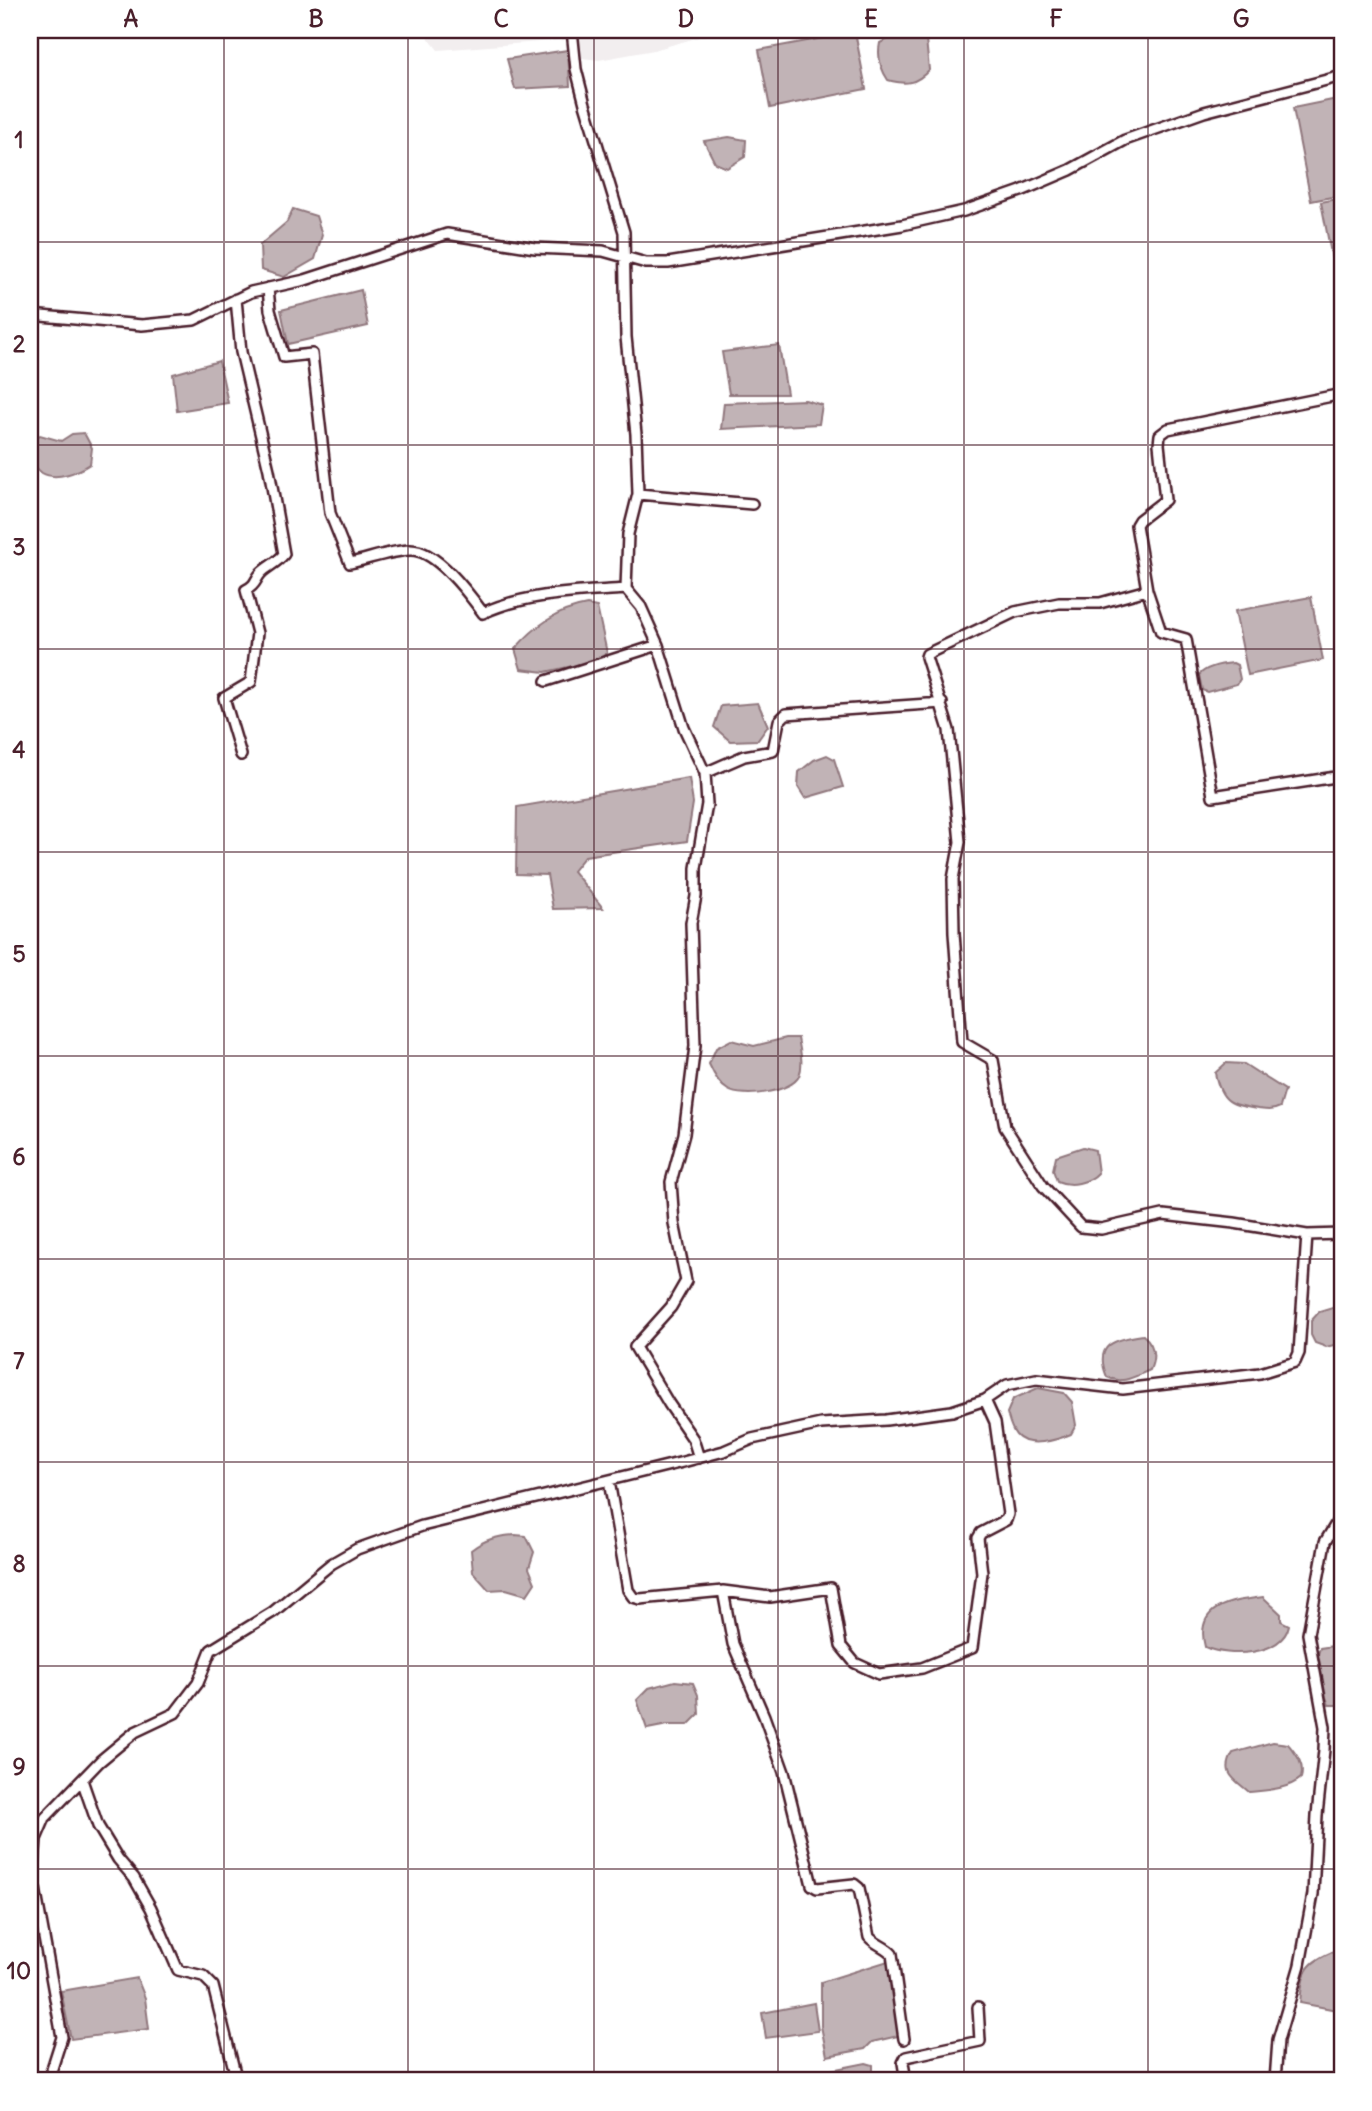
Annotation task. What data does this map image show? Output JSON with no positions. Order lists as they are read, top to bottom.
{
  "grid": {
    "columns": [
      "A",
      "B",
      "C",
      "D",
      "E",
      "F",
      "G"
    ],
    "rows": [
      "1",
      "2",
      "3",
      "4",
      "5",
      "6",
      "7",
      "8",
      "9",
      "10"
    ]
  }
}
